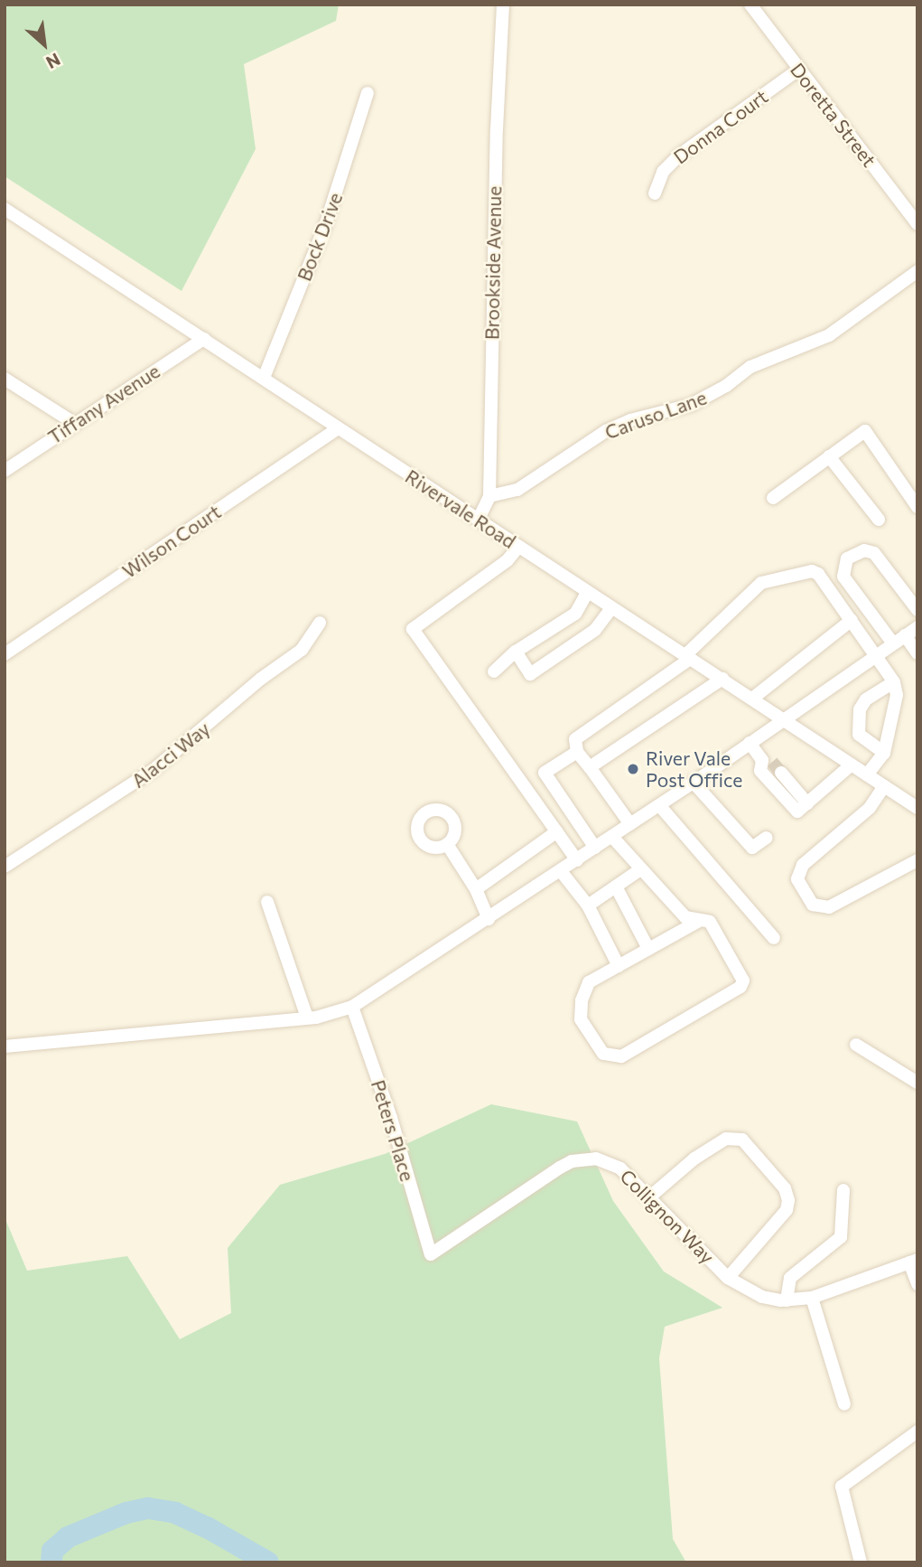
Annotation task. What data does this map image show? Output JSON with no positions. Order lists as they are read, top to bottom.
{
  "streets": {
    "street": [
      "Doretta Street",
      "Donna Court",
      "Bock Drive",
      "Brookside Avenue",
      "Tiffany Avenue",
      "Caruso Lane",
      "Rivervale Road",
      "Wilson Court",
      "Alacci Way",
      "Peters Place",
      "Collignon Way"
    ]
  },
  "crossings": [
    ["Doretta Street", "Donna Court"],
    ["Bock Drive", "Rivervale Road"],
    ["Brookside Avenue", "Caruso Lane"],
    ["Brookside Avenue", "Rivervale Road"],
    ["Tiffany Avenue", "Rivervale Road"],
    ["Rivervale Road", "Wilson Court"],
    ["Peters Place", "Collignon Way"]
  ],
  "places": ["River Vale Post Office"],
  "north": "bottom right"
}
